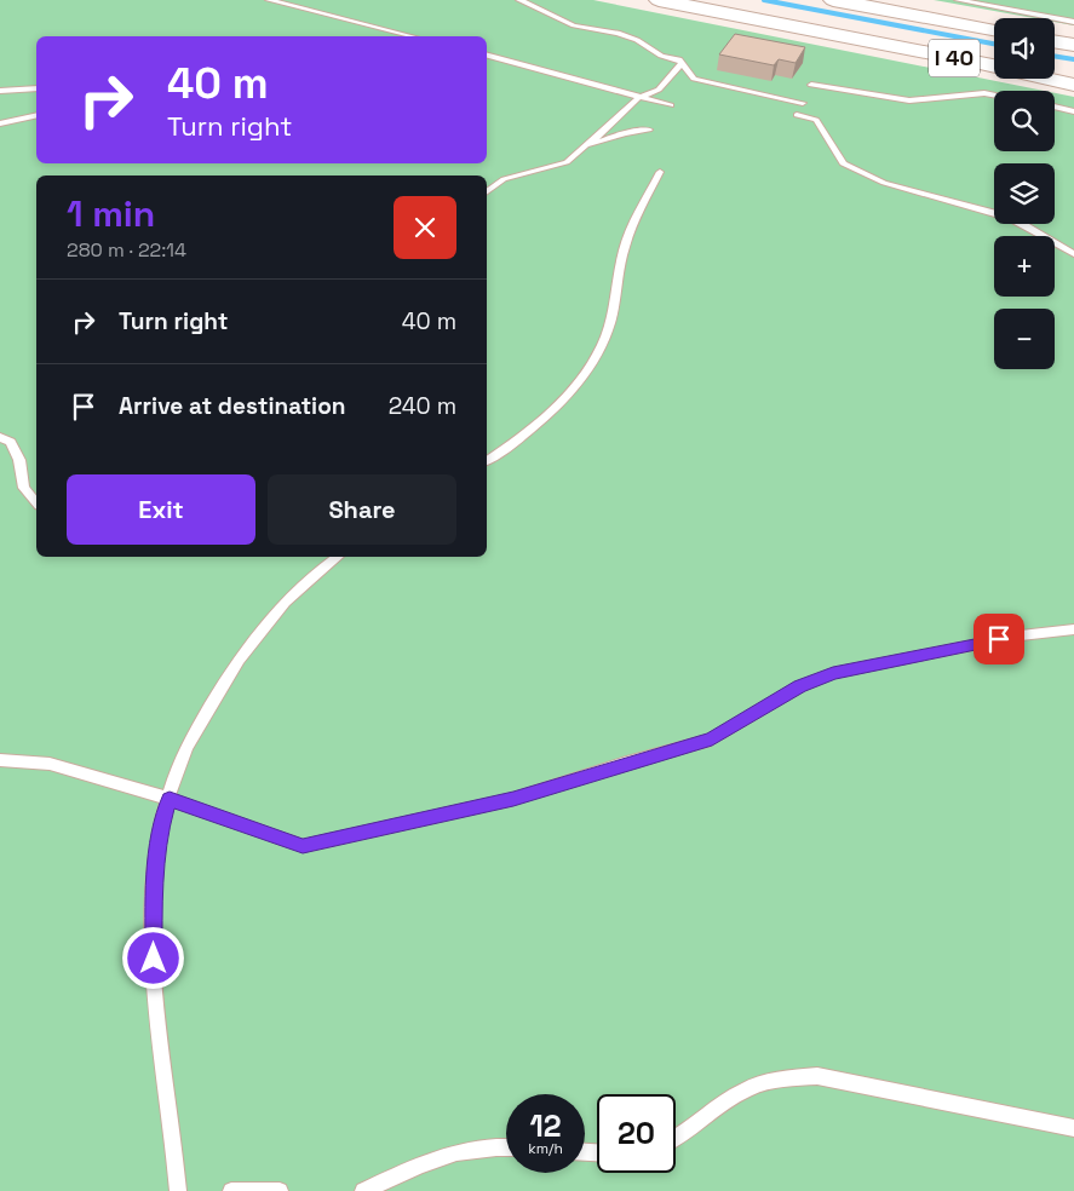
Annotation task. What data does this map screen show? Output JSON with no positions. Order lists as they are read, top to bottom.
{
  "streets": {
    "highway": ["I 40"]
  },
  "page": {
    "map_buttons": ["+", "−"],
    "turn": ["40 m", "Turn right"],
    "heading": ["1 min", "280 m · 22:14"],
    "list": [
      {
        "name": "Turn right",
        "value": "40 m"
      },
      {
        "name": "Arrive at destination",
        "value": "240 m"
      }
    ],
    "buttons": ["Exit", "Share"],
    "speed": "12 km/h",
    "limit": "20"
  }
}
